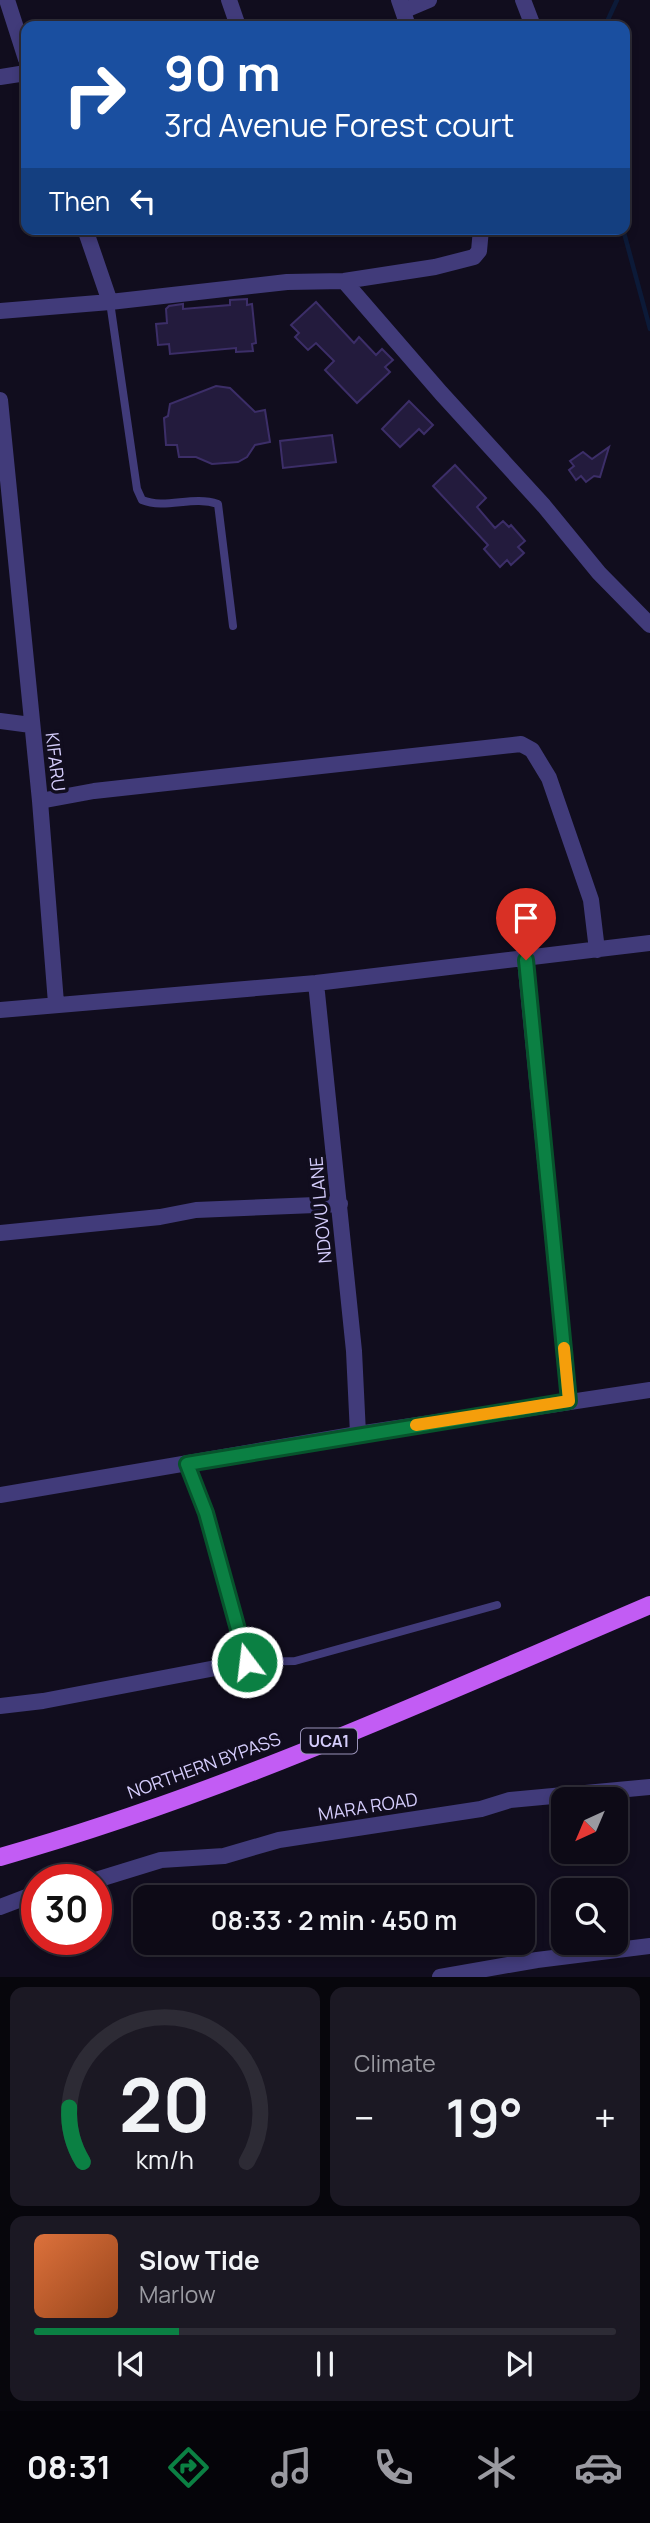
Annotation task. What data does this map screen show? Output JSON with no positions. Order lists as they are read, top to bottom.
{
  "streets": {
    "main road": ["UCA1", "NORTHERN BYPASS"],
    "street": ["KIFARU", "NDOVU LANE", "MARA ROAD"]
  },
  "north": "bottom left",
  "page": {
    "turn": ["90 m", "3rd Avenue Forest court"],
    "then": "Then",
    "limit": "30",
    "trip": "08:33 · 2 min · 450 m",
    "tile": "Climate",
    "heat": ["−", "19°", "+"],
    "song": ["Slow Tide", "Marlow"],
    "tabs": "08:31",
    "gauge": ["20", "km/h"]
  }
}
